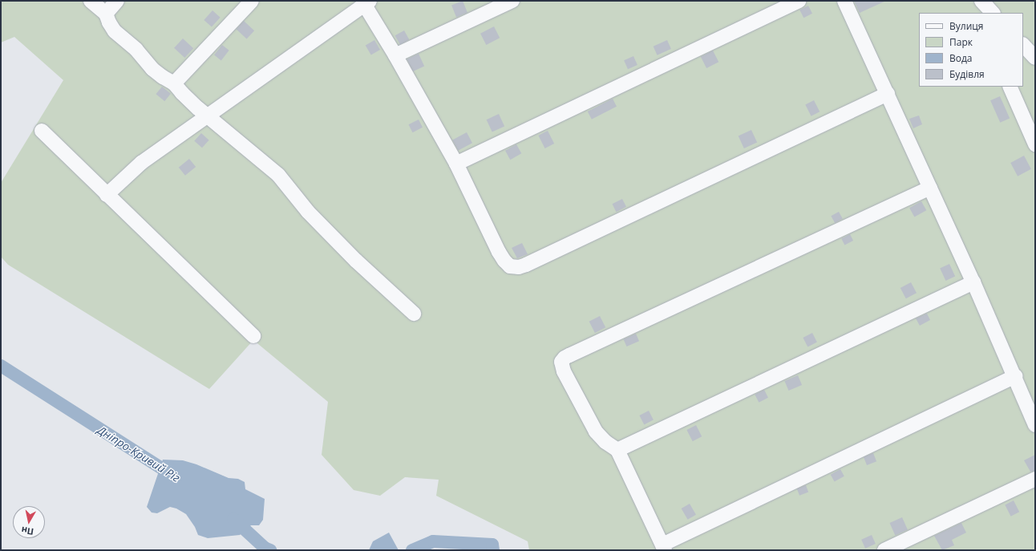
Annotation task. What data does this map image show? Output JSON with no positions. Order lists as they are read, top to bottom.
{
  "water": ["Дніпро-Кривий Ріг"],
  "legend": [
    "Вулиця",
    "Парк",
    "Вода",
    "Будівля"
  ],
  "north": "bottom"
}
